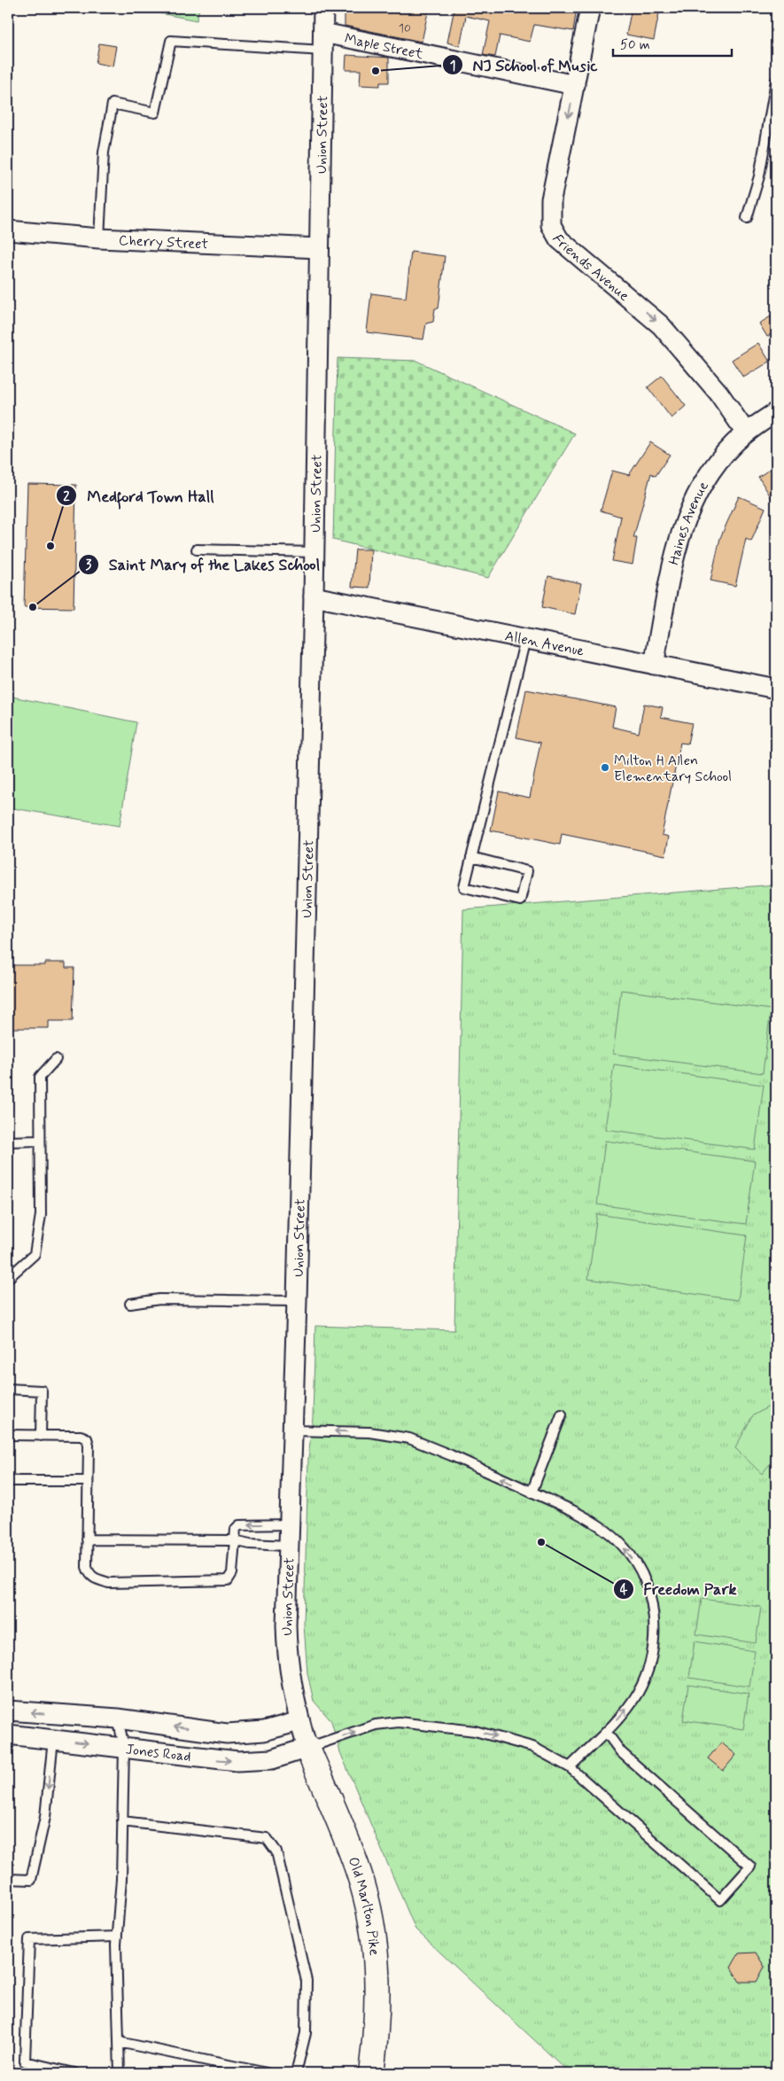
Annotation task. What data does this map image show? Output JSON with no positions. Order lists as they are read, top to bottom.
{
  "streets": {
    "street": [
      "Maple Street",
      "Union Street",
      "Cherry Street",
      "Friends Avenue",
      "Haines Avenue",
      "Allen Avenue",
      "Jones Road",
      "Old Marlton Pike"
    ]
  },
  "crossings": [
    ["Maple Street", "Union Street"],
    ["Maple Street", "Friends Avenue"],
    ["Union Street", "Cherry Street"],
    ["Union Street", "Allen Avenue"],
    ["Union Street", "Jones Road"],
    ["Union Street", "Old Marlton Pike"],
    ["Friends Avenue", "Haines Avenue"],
    ["Haines Avenue", "Allen Avenue"],
    ["Jones Road", "Old Marlton Pike"]
  ],
  "one_way": ["Friends Avenue"],
  "places": [
    "NJ School of Music",
    "Medford Town Hall",
    "Saint Mary of the Lakes School",
    "Milton H Allen Elementary School",
    "Freedom Park"
  ],
  "house_numbers": ["10"],
  "scale_bar": "50 m"
}
